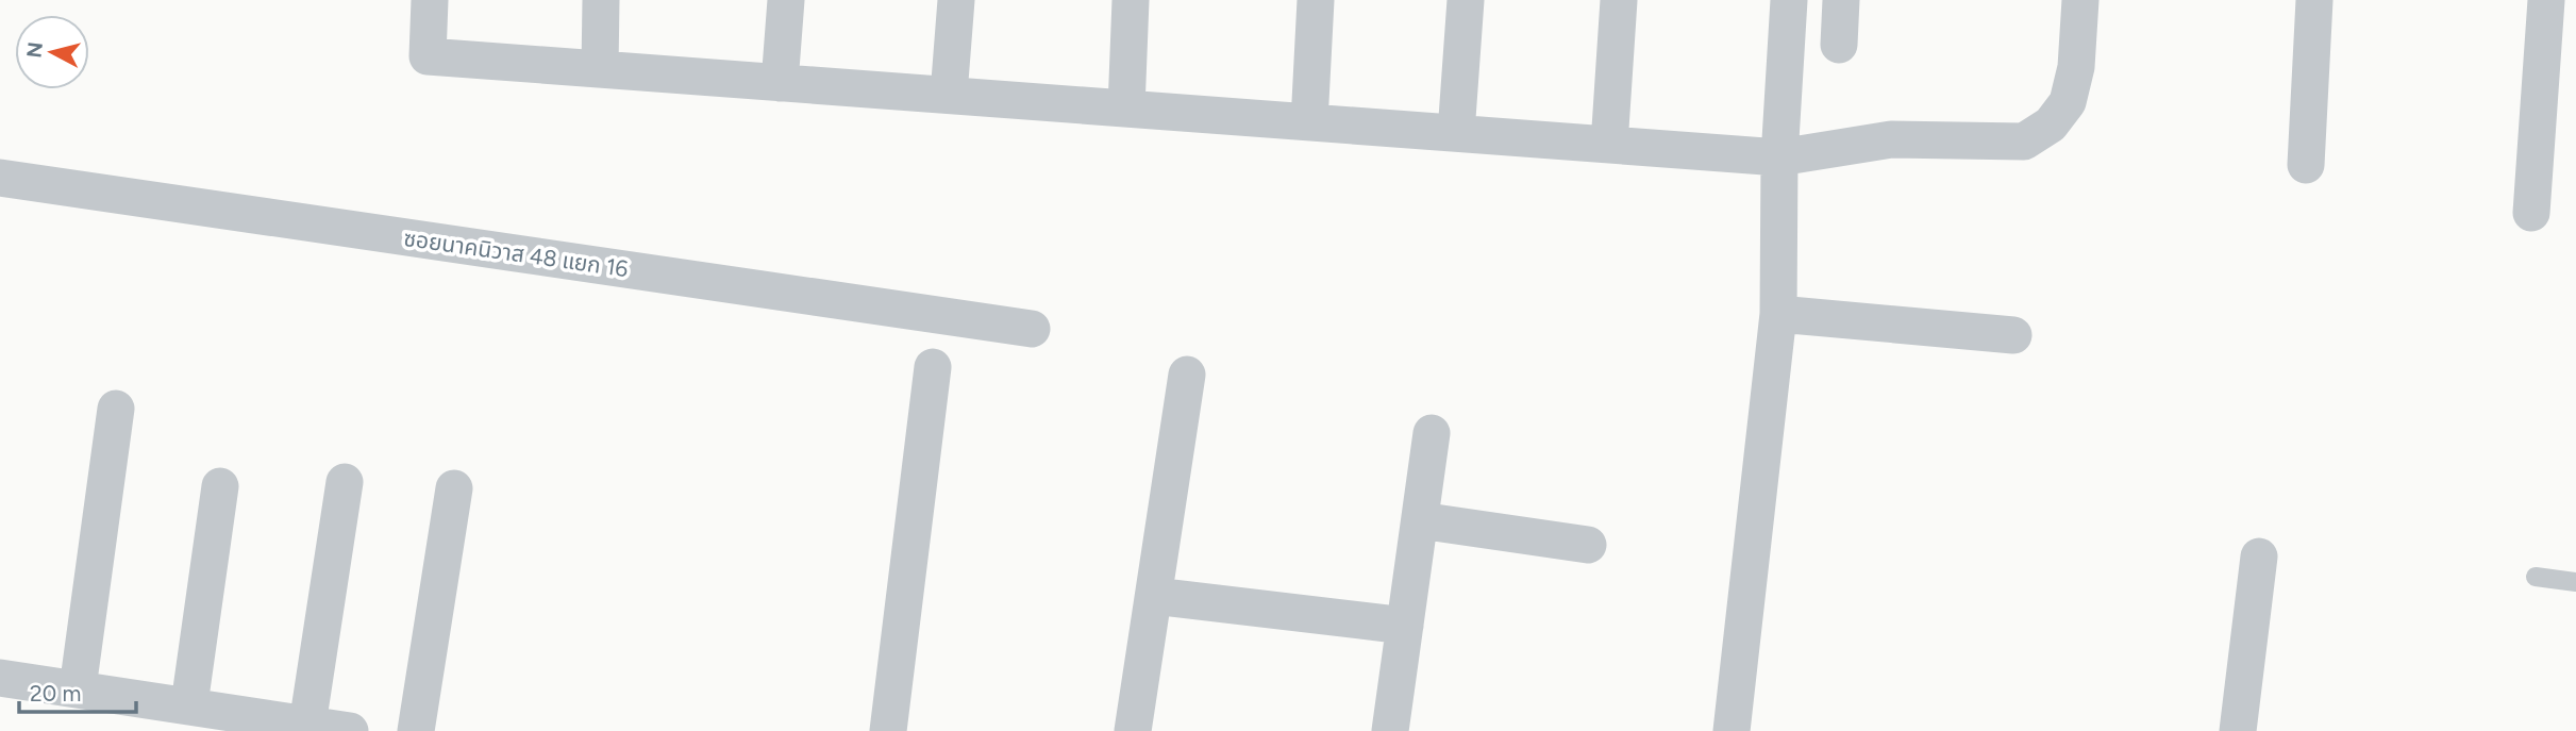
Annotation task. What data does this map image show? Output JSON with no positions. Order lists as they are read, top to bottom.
{
  "streets": {
    "street": ["ซอยนาคนิวาส 48 แยก 16"]
  },
  "scale_bar": "20 m",
  "north": "left"
}
